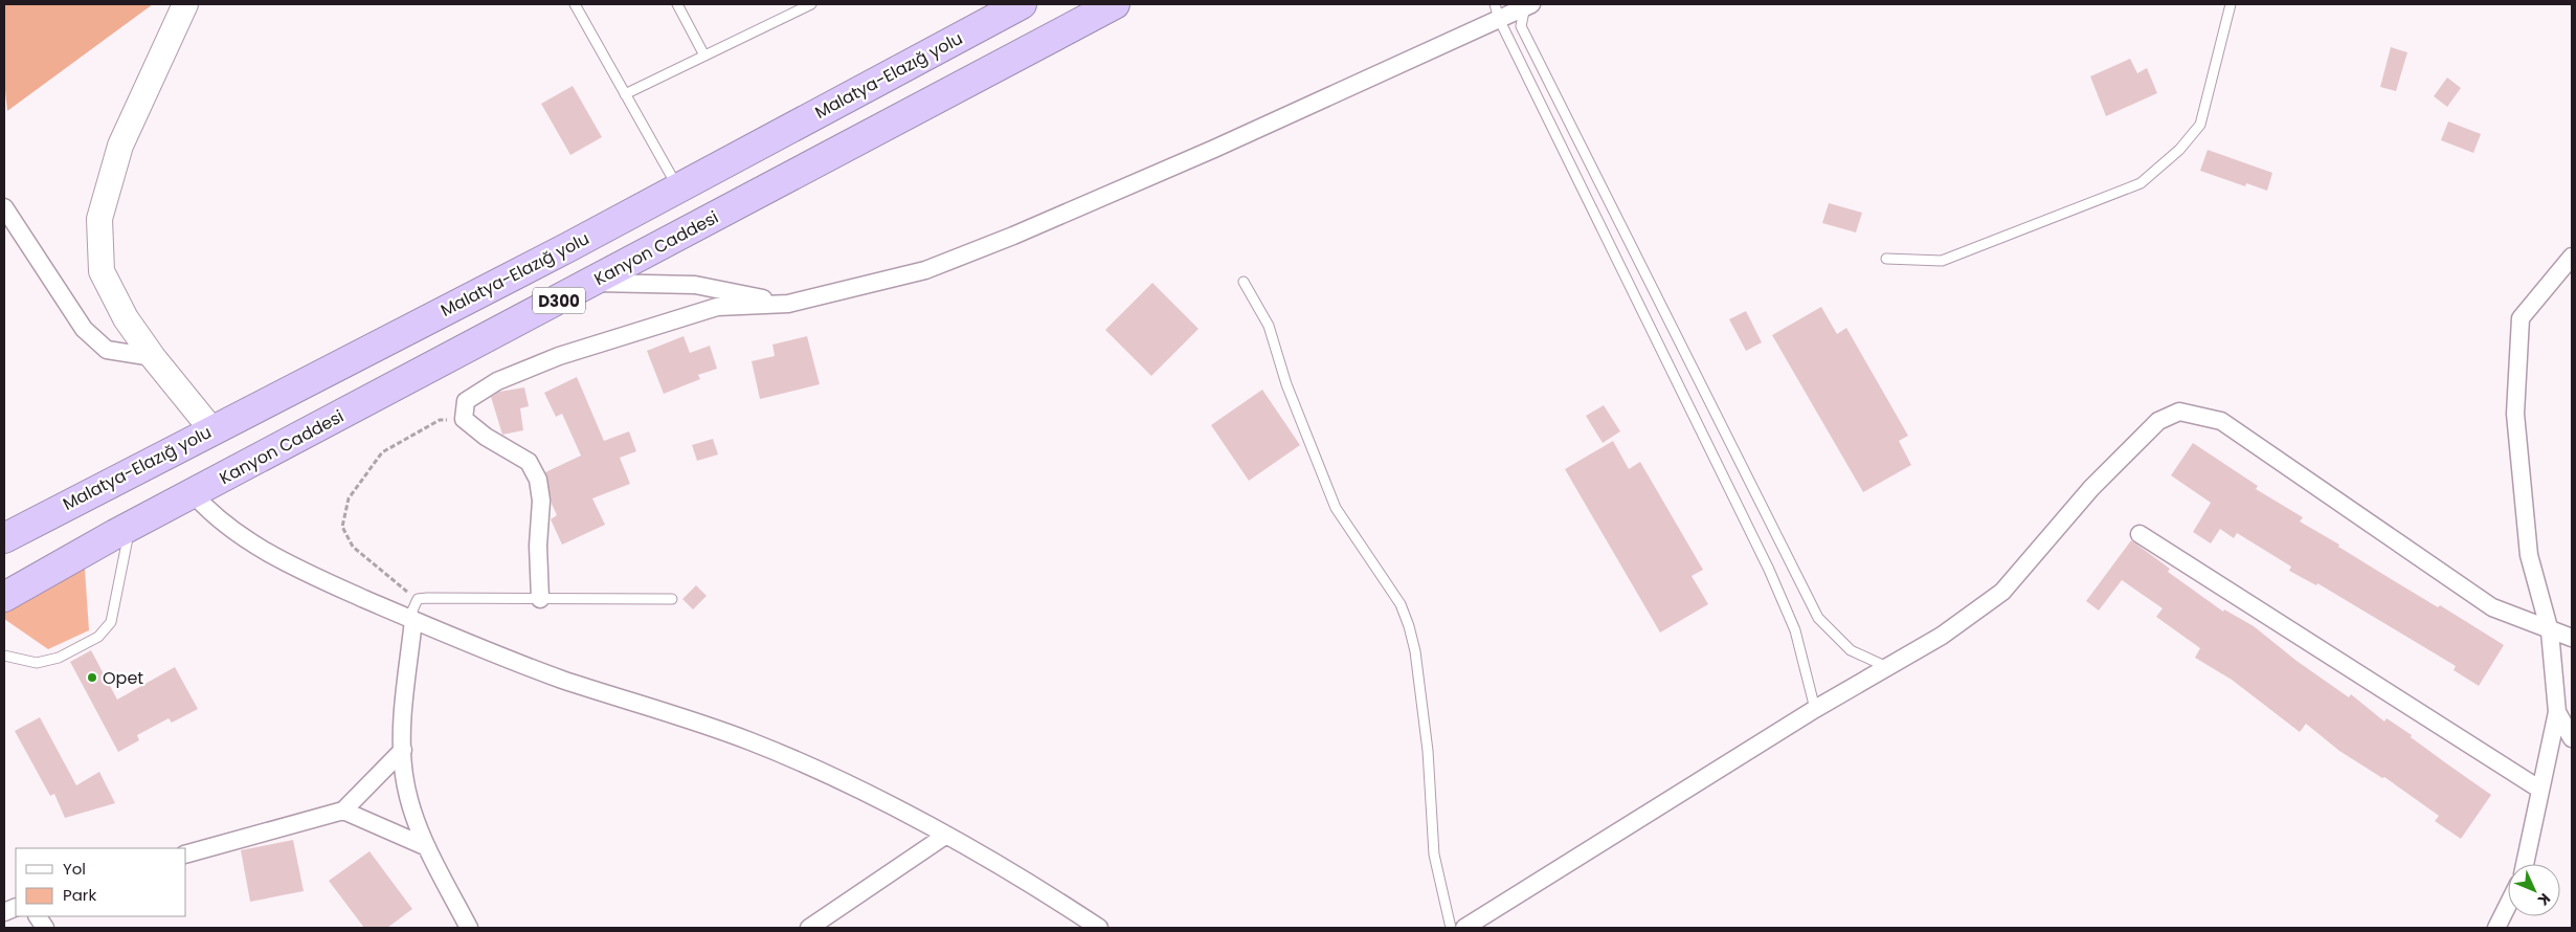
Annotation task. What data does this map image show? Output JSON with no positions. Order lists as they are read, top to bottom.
{
  "streets": {
    "highway": ["Malatya-Elazığ yolu", "Kanyon Caddesi", "D300"]
  },
  "places": ["Opet"],
  "legend": ["Yol", "Park"],
  "north": "bottom right"
}
